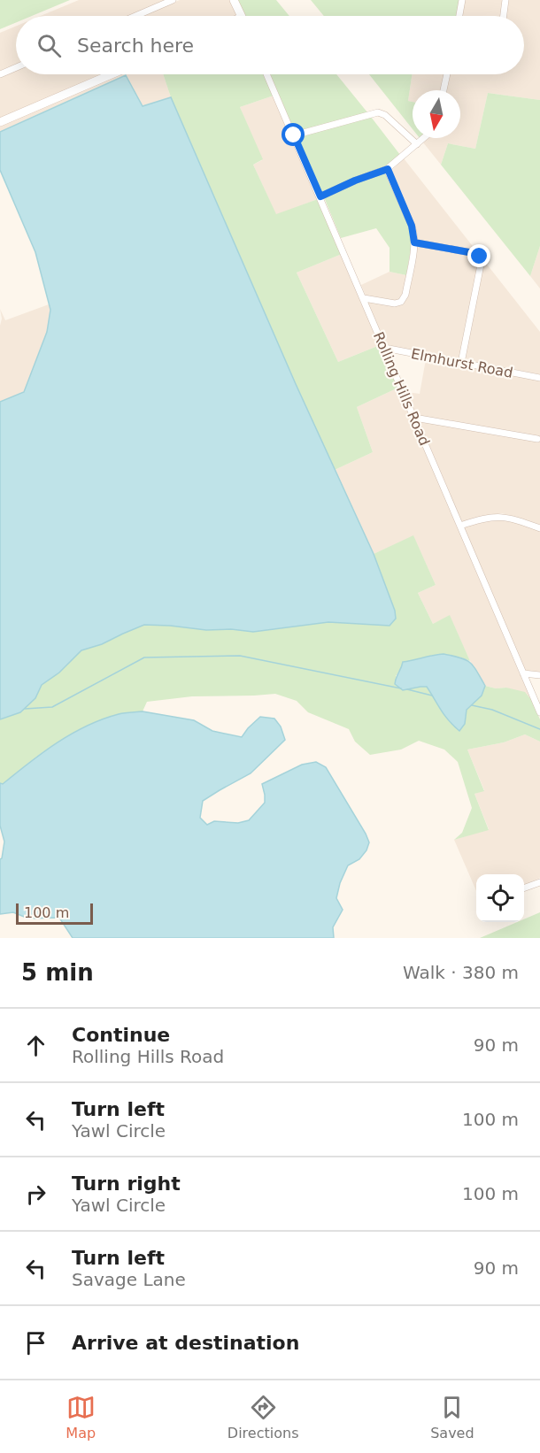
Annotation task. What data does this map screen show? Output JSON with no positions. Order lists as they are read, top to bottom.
{
  "streets": {
    "street": ["Elmhurst Road", "Rolling Hills Road"]
  },
  "crossings": [
    ["Elmhurst Road", "Rolling Hills Road"]
  ],
  "scale_bar": "100 m",
  "north": "bottom",
  "page": {
    "search": "Search here",
    "scale": "100 m",
    "heading": ["5 min", "Walk · 380 m"],
    "list": [
      ["Continue", "Rolling Hills Road", "90 m"],
      ["Turn left", "Yawl Circle", "100 m"],
      ["Turn right", "Yawl Circle", "100 m"],
      ["Turn left", "Savage Lane", "90 m"],
      "Arrive at destination"
    ],
    "nav": ["Map", "Directions", "Saved"]
  }
}
